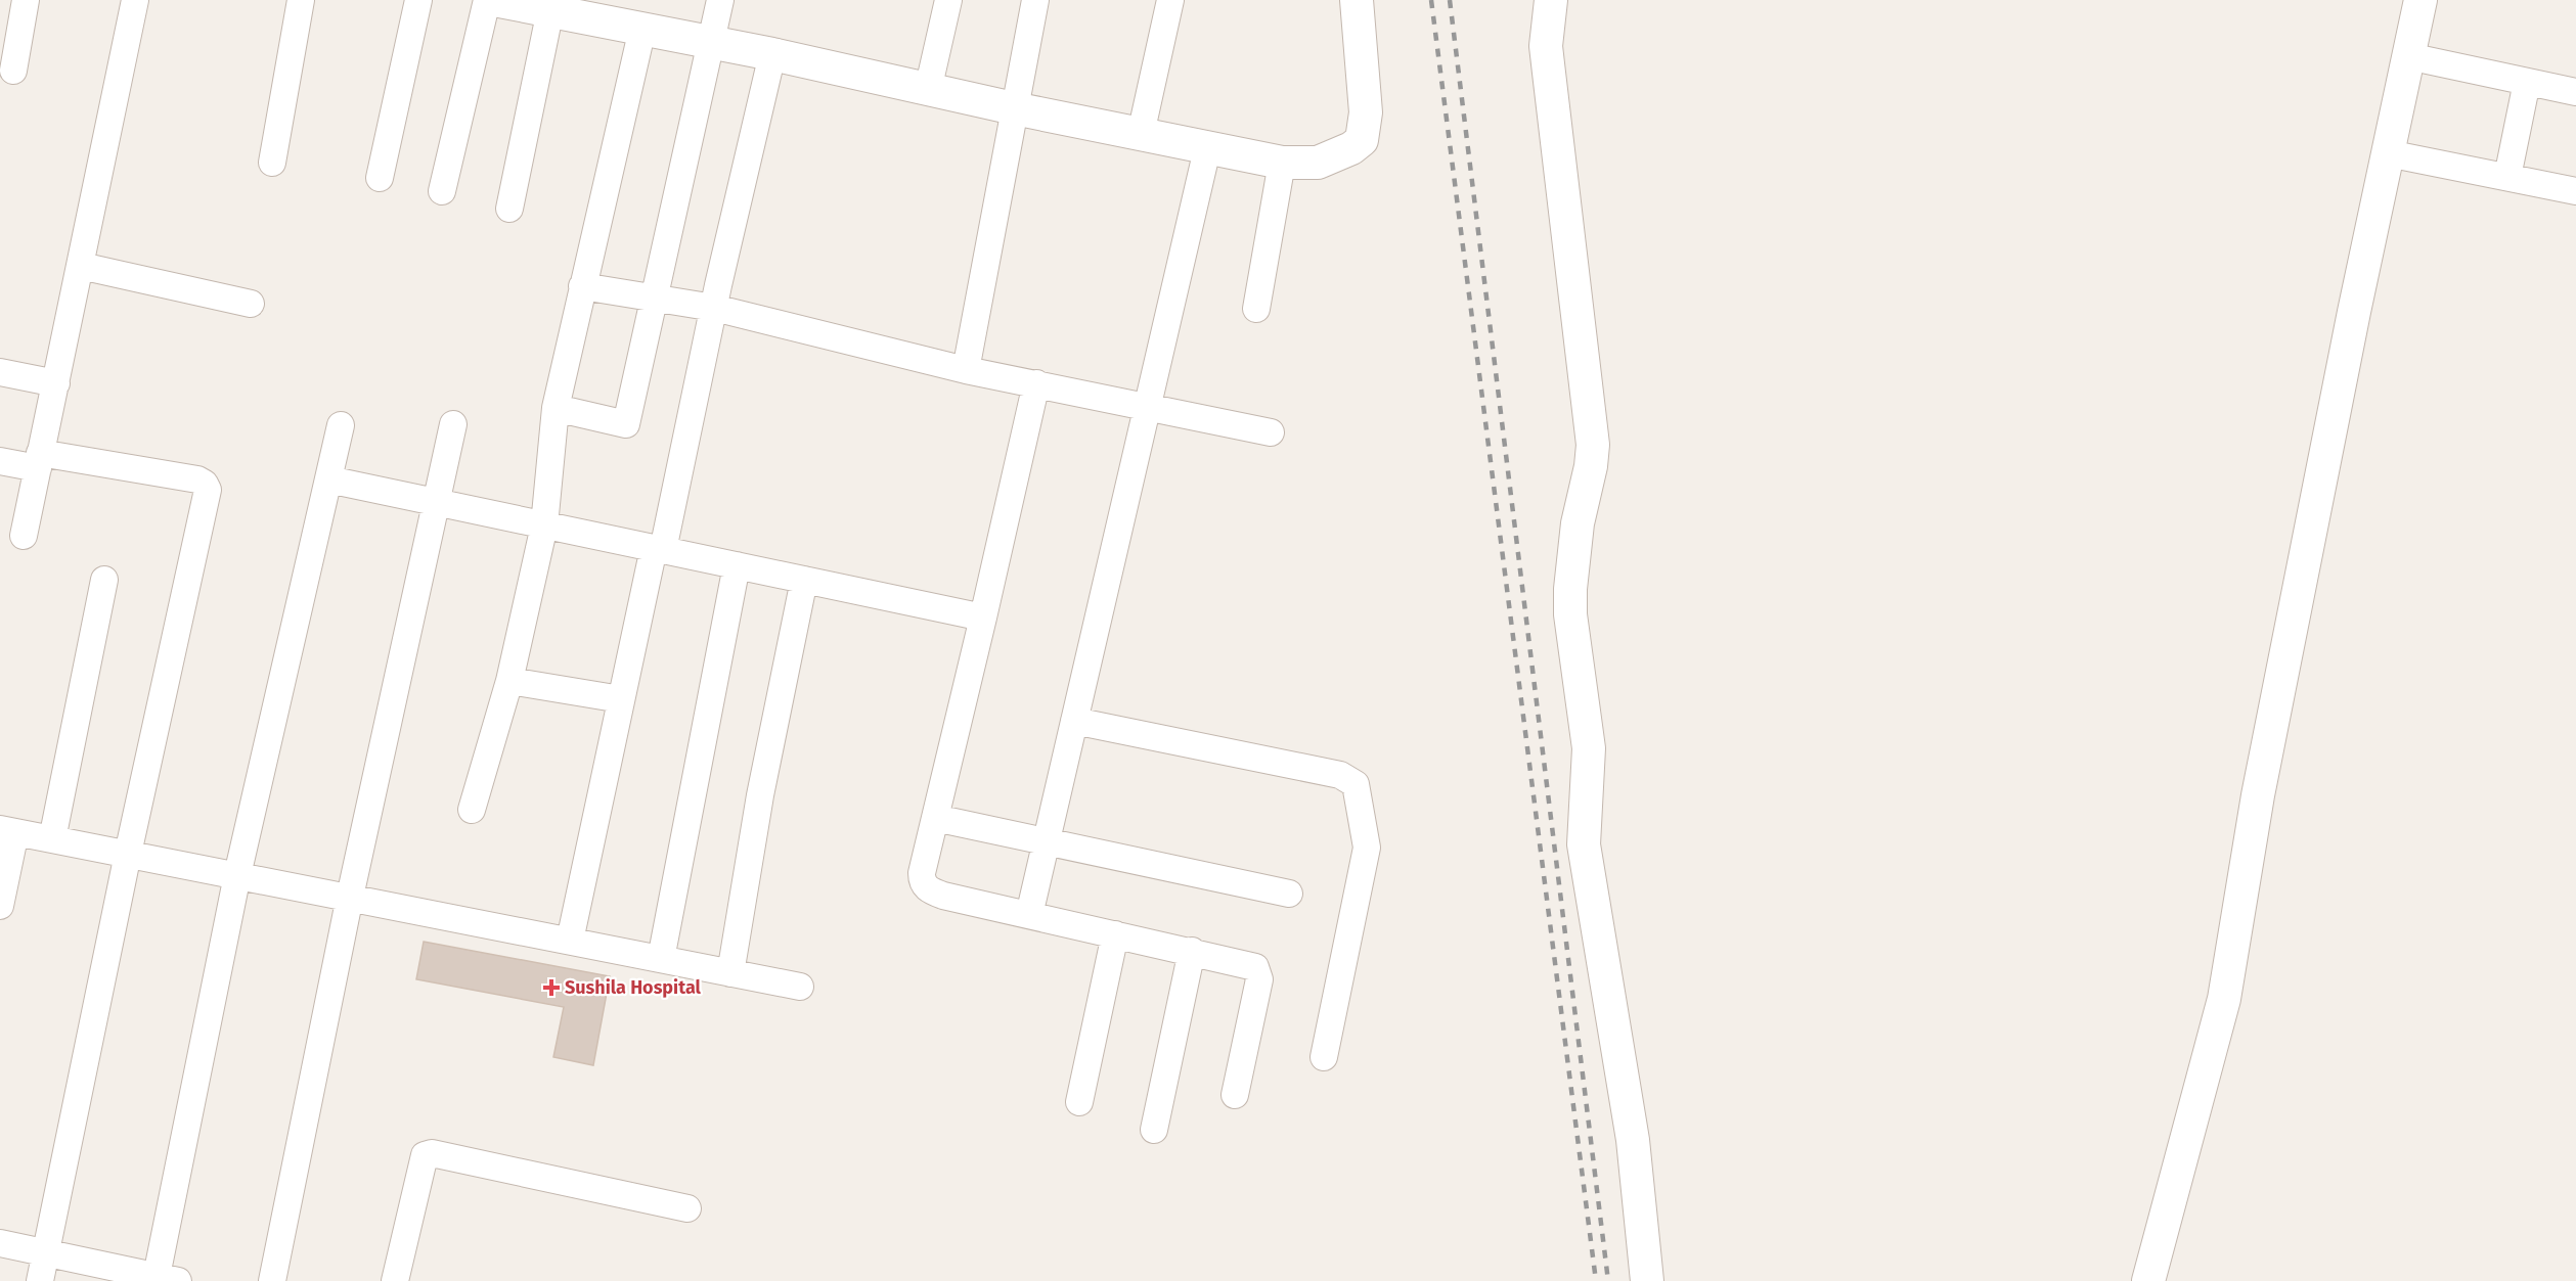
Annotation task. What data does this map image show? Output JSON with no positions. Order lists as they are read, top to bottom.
{
  "places": {
    "health": ["Sushila Hospital"]
  }
}
